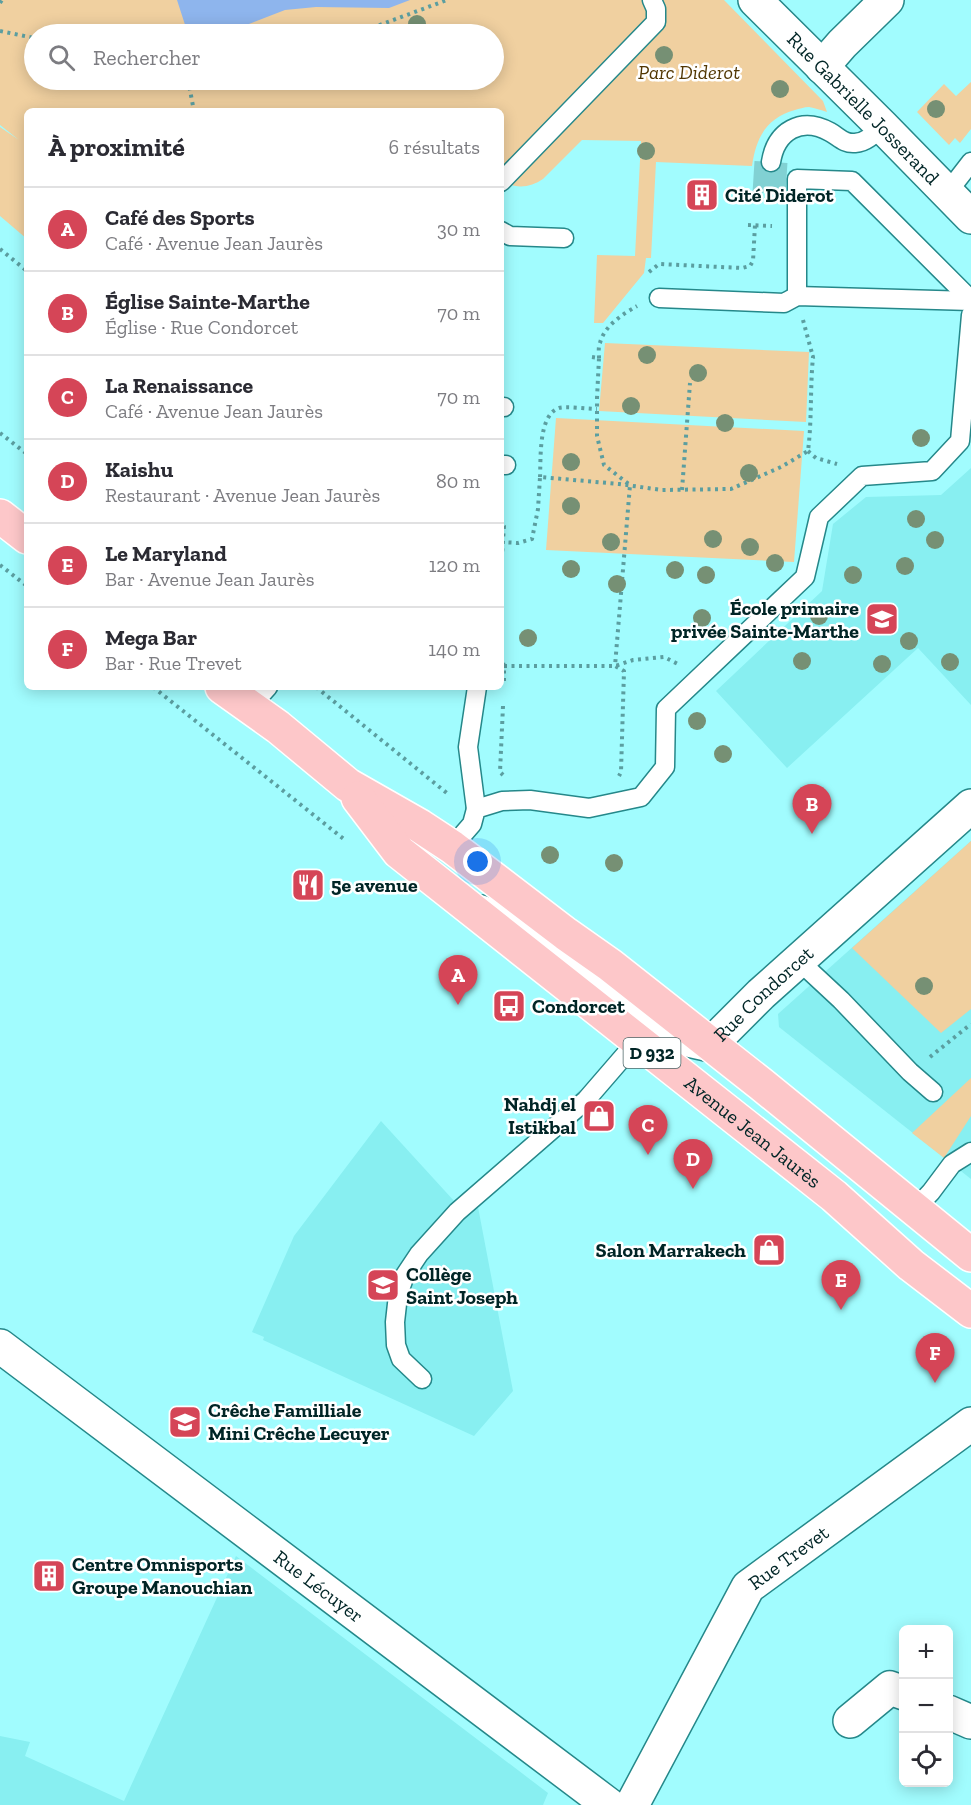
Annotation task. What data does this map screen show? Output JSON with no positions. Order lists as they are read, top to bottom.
{
  "streets": {
    "main road": ["D 932", "Avenue Jean Jaurès"],
    "street": [
      "Rue Gabrielle Josserand",
      "Rue Condorcet",
      "Rue Trevet",
      "Rue Lécuyer"
    ]
  },
  "crossings": [
    ["Rue Condorcet", "Avenue Jean Jaurès"]
  ],
  "parks": ["Parc Diderot"],
  "places": {
    "building": ["Cité Diderot", "Centre Omnisports Groupe Manouchian"],
    "school or university": ["École primaire privée Sainte-Marthe", "Collège Saint Joseph", "Crêche Familliale Mini Crêche Lecuyer"],
    "restaurant": ["5e avenue"],
    "bus stop": ["Condorcet"],
    "shop": ["Nahdj el Istikbal", "Salon Marrakech"]
  },
  "page": {
    "search": "Rechercher",
    "heading": ["À proximité", "6 résultats"],
    "list": [
      {
        "mark": "A",
        "name": "Café des Sports",
        "note": "Café · Avenue Jean Jaurès",
        "value": "30 m"
      },
      {
        "mark": "B",
        "name": "Église Sainte-Marthe",
        "note": "Église · Rue Condorcet",
        "value": "70 m"
      },
      {
        "mark": "C",
        "name": "La Renaissance",
        "note": "Café · Avenue Jean Jaurès",
        "value": "70 m"
      },
      {
        "mark": "D",
        "name": "Kaishu",
        "note": "Restaurant · Avenue Jean Jaurès",
        "value": "80 m"
      },
      {
        "mark": "E",
        "name": "Le Maryland",
        "note": "Bar · Avenue Jean Jaurès",
        "value": "120 m"
      },
      {
        "mark": "F",
        "name": "Mega Bar",
        "note": "Bar · Rue Trevet",
        "value": "140 m"
      }
    ],
    "pins": [
      "B",
      "A",
      "C",
      "D",
      "E",
      "F"
    ],
    "map_buttons": ["+", "−"]
  }
}
